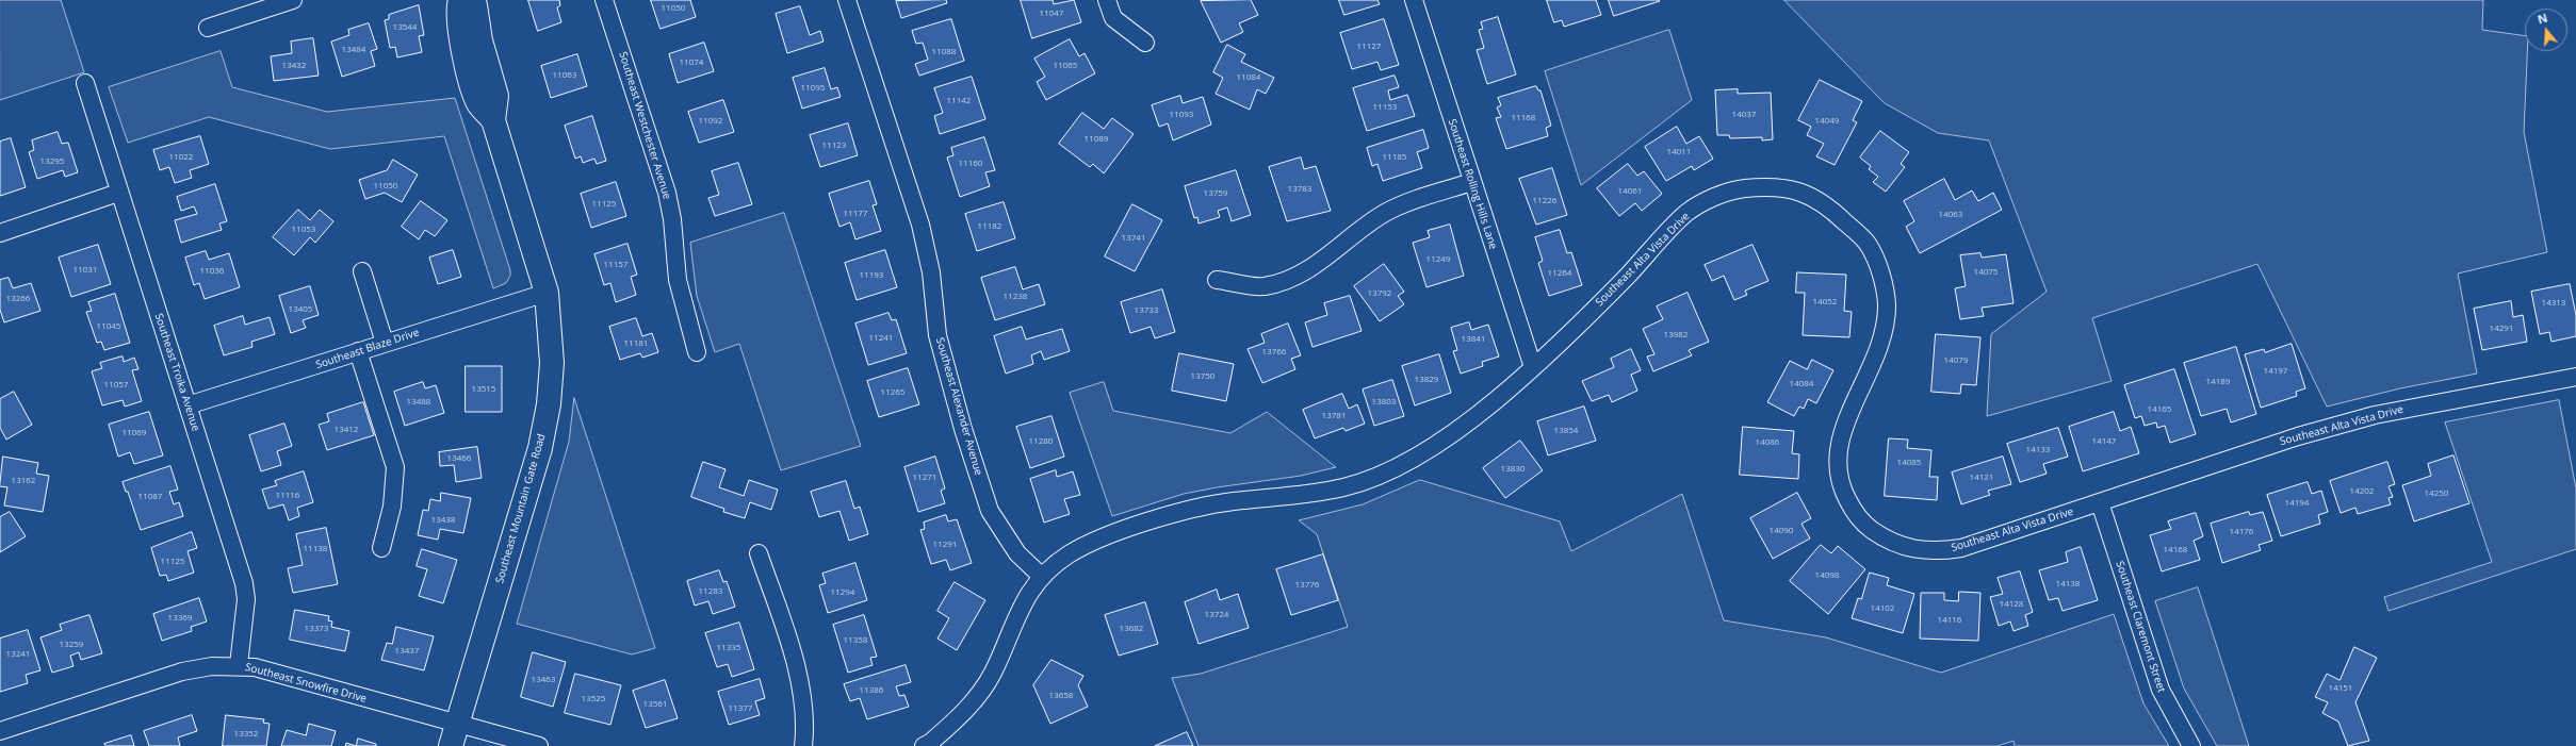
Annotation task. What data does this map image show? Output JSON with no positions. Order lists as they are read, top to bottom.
{
  "streets": {
    "street": [
      "Southeast Westchester Avenue",
      "Southeast Rolling Hills Lane",
      "Southeast Alta Vista Drive",
      "Southeast Blaze Drive",
      "Southeast Troika Avenue",
      "Southeast Alexander Avenue",
      "Southeast Mountain Gate Road",
      "Southeast Claremont Street",
      "Southeast Snowfire Drive"
    ]
  },
  "crossings": [
    ["Southeast Rolling Hills Lane", "Southeast Alta Vista Drive"],
    ["Southeast Alta Vista Drive", "Southeast Alexander Avenue"],
    ["Southeast Alta Vista Drive", "Southeast Claremont Street"],
    ["Southeast Blaze Drive", "Southeast Troika Avenue"],
    ["Southeast Blaze Drive", "Southeast Mountain Gate Road"],
    ["Southeast Troika Avenue", "Southeast Snowfire Drive"],
    ["Southeast Mountain Gate Road", "Southeast Snowfire Drive"]
  ],
  "house_numbers": [
    "11050",
    "11047",
    "13544",
    "11127",
    "13484",
    "11088",
    "11074",
    "13432",
    "11065",
    "11063",
    "11084",
    "11095",
    "11142",
    "11153",
    "11093",
    "14037",
    "11168",
    "11092",
    "14049",
    "11089",
    "11123",
    "14011",
    "11022",
    "11185",
    "13295",
    "11160",
    "11050",
    "13783",
    "14061",
    "13759",
    "11226",
    "11125",
    "11177",
    "14063",
    "11182",
    "11053",
    "13741",
    "11249",
    "11157",
    "11031",
    "11036",
    "14075",
    "11264",
    "11193",
    "13792",
    "11238",
    "13266",
    "14052",
    "14313",
    "13405",
    "13733",
    "11045",
    "14291",
    "13982",
    "11241",
    "13841",
    "11181",
    "13766",
    "14079",
    "14197",
    "13750",
    "13829",
    "14189",
    "14084",
    "11057",
    "13515",
    "11265",
    "13488",
    "13803",
    "14165",
    "13781",
    "13412",
    "13854",
    "11069",
    "11280",
    "14147",
    "14086",
    "14133",
    "13466",
    "14085",
    "13830",
    "11271",
    "14121",
    "13162",
    "14202",
    "14250",
    "11116",
    "11087",
    "14194",
    "13438",
    "14090",
    "14176",
    "11291",
    "11138",
    "14168",
    "11125",
    "14098",
    "14138",
    "13776",
    "11283",
    "11294",
    "14128",
    "14102",
    "13724",
    "13369",
    "14116",
    "13373",
    "13682",
    "11358",
    "13259",
    "11335",
    "13437",
    "13241",
    "13463",
    "14151",
    "11386",
    "13658",
    "13525",
    "13561",
    "11377",
    "13352"
  ],
  "north": "top"
}
